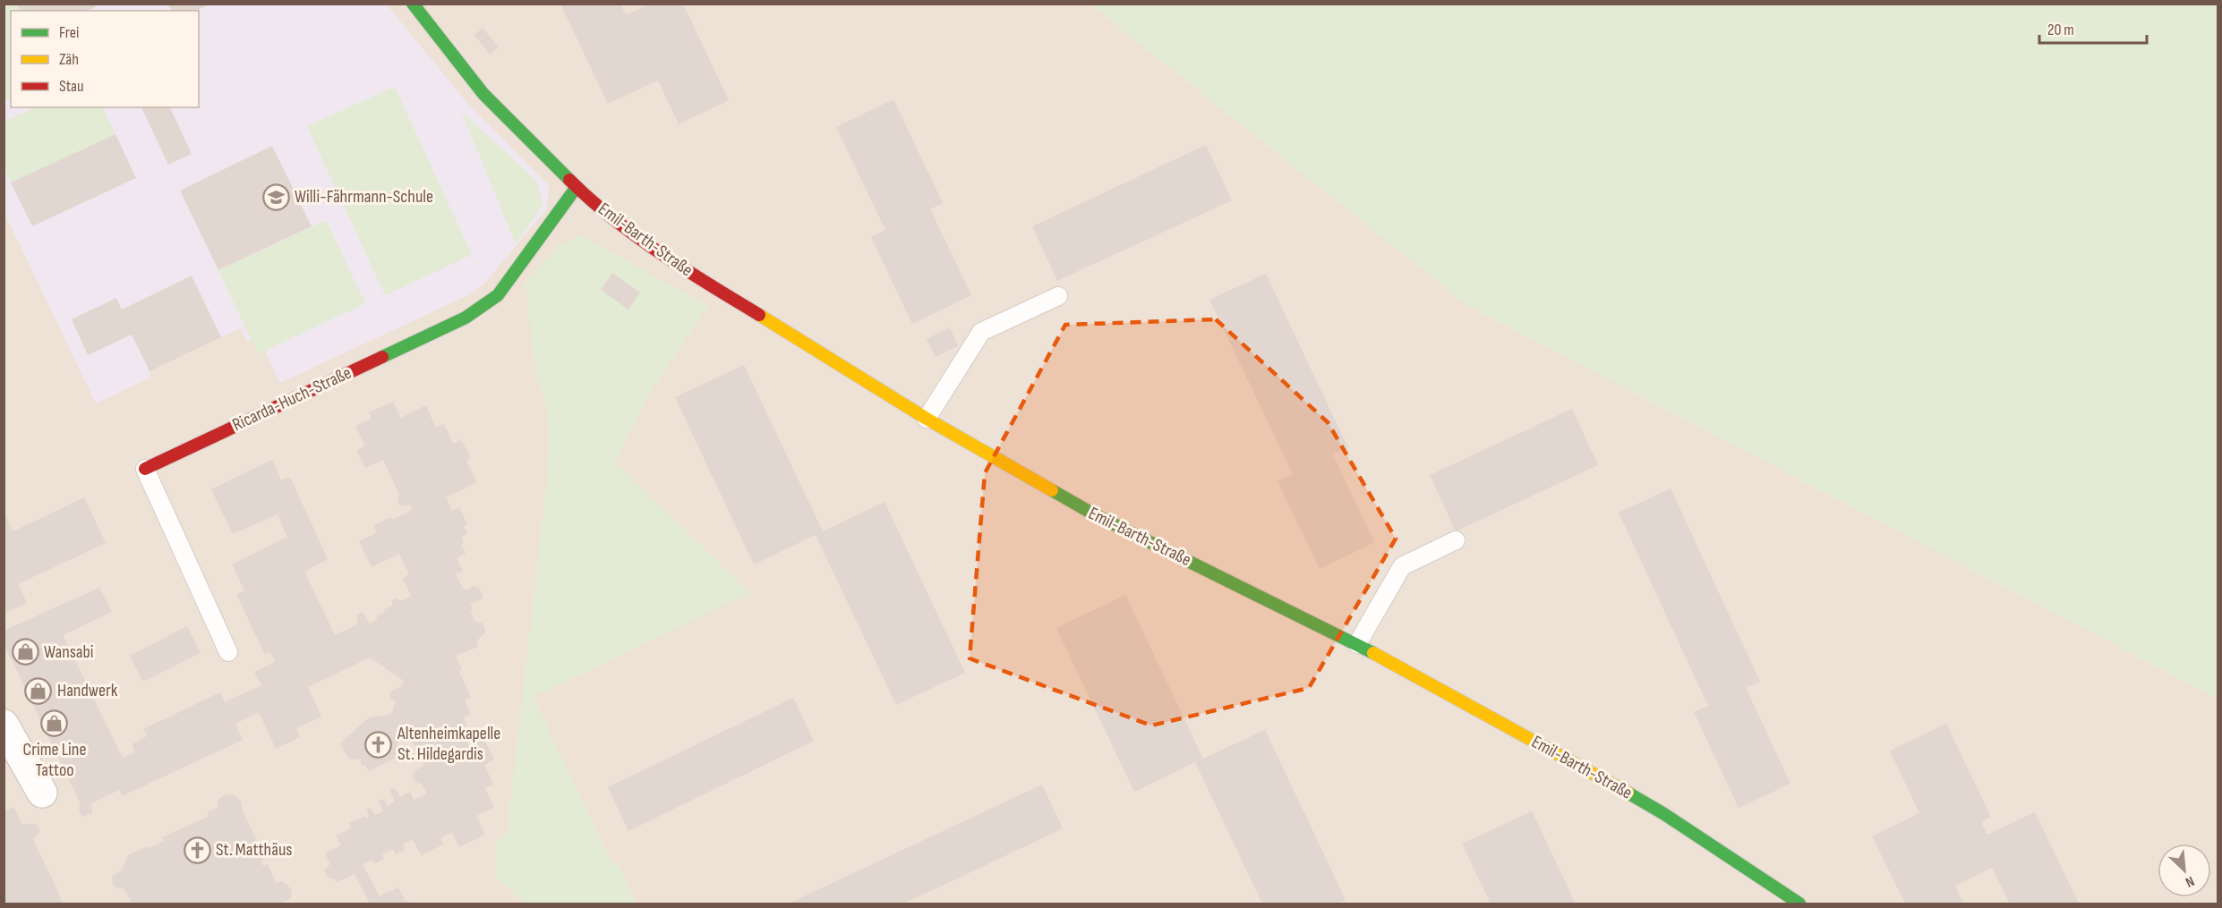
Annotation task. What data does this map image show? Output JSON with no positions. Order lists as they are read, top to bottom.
{
  "streets": {
    "street": ["Emil-Barth-Straße", "Ricarda-Huch-Straße"]
  },
  "crossings": [
    ["Emil-Barth-Straße", "Ricarda-Huch-Straße"]
  ],
  "places": {
    "school or university": ["Willi-Fährmann-Schule"],
    "shop": ["Wansabi", "Handwerk", "Crime Line Tattoo"],
    "church": ["Altenheimkapelle St. Hildegardis", "St. Matthäus"]
  },
  "legend": ["Frei", "Zäh", "Stau"],
  "scale_bar": "20 m",
  "north": "bottom right"
}
